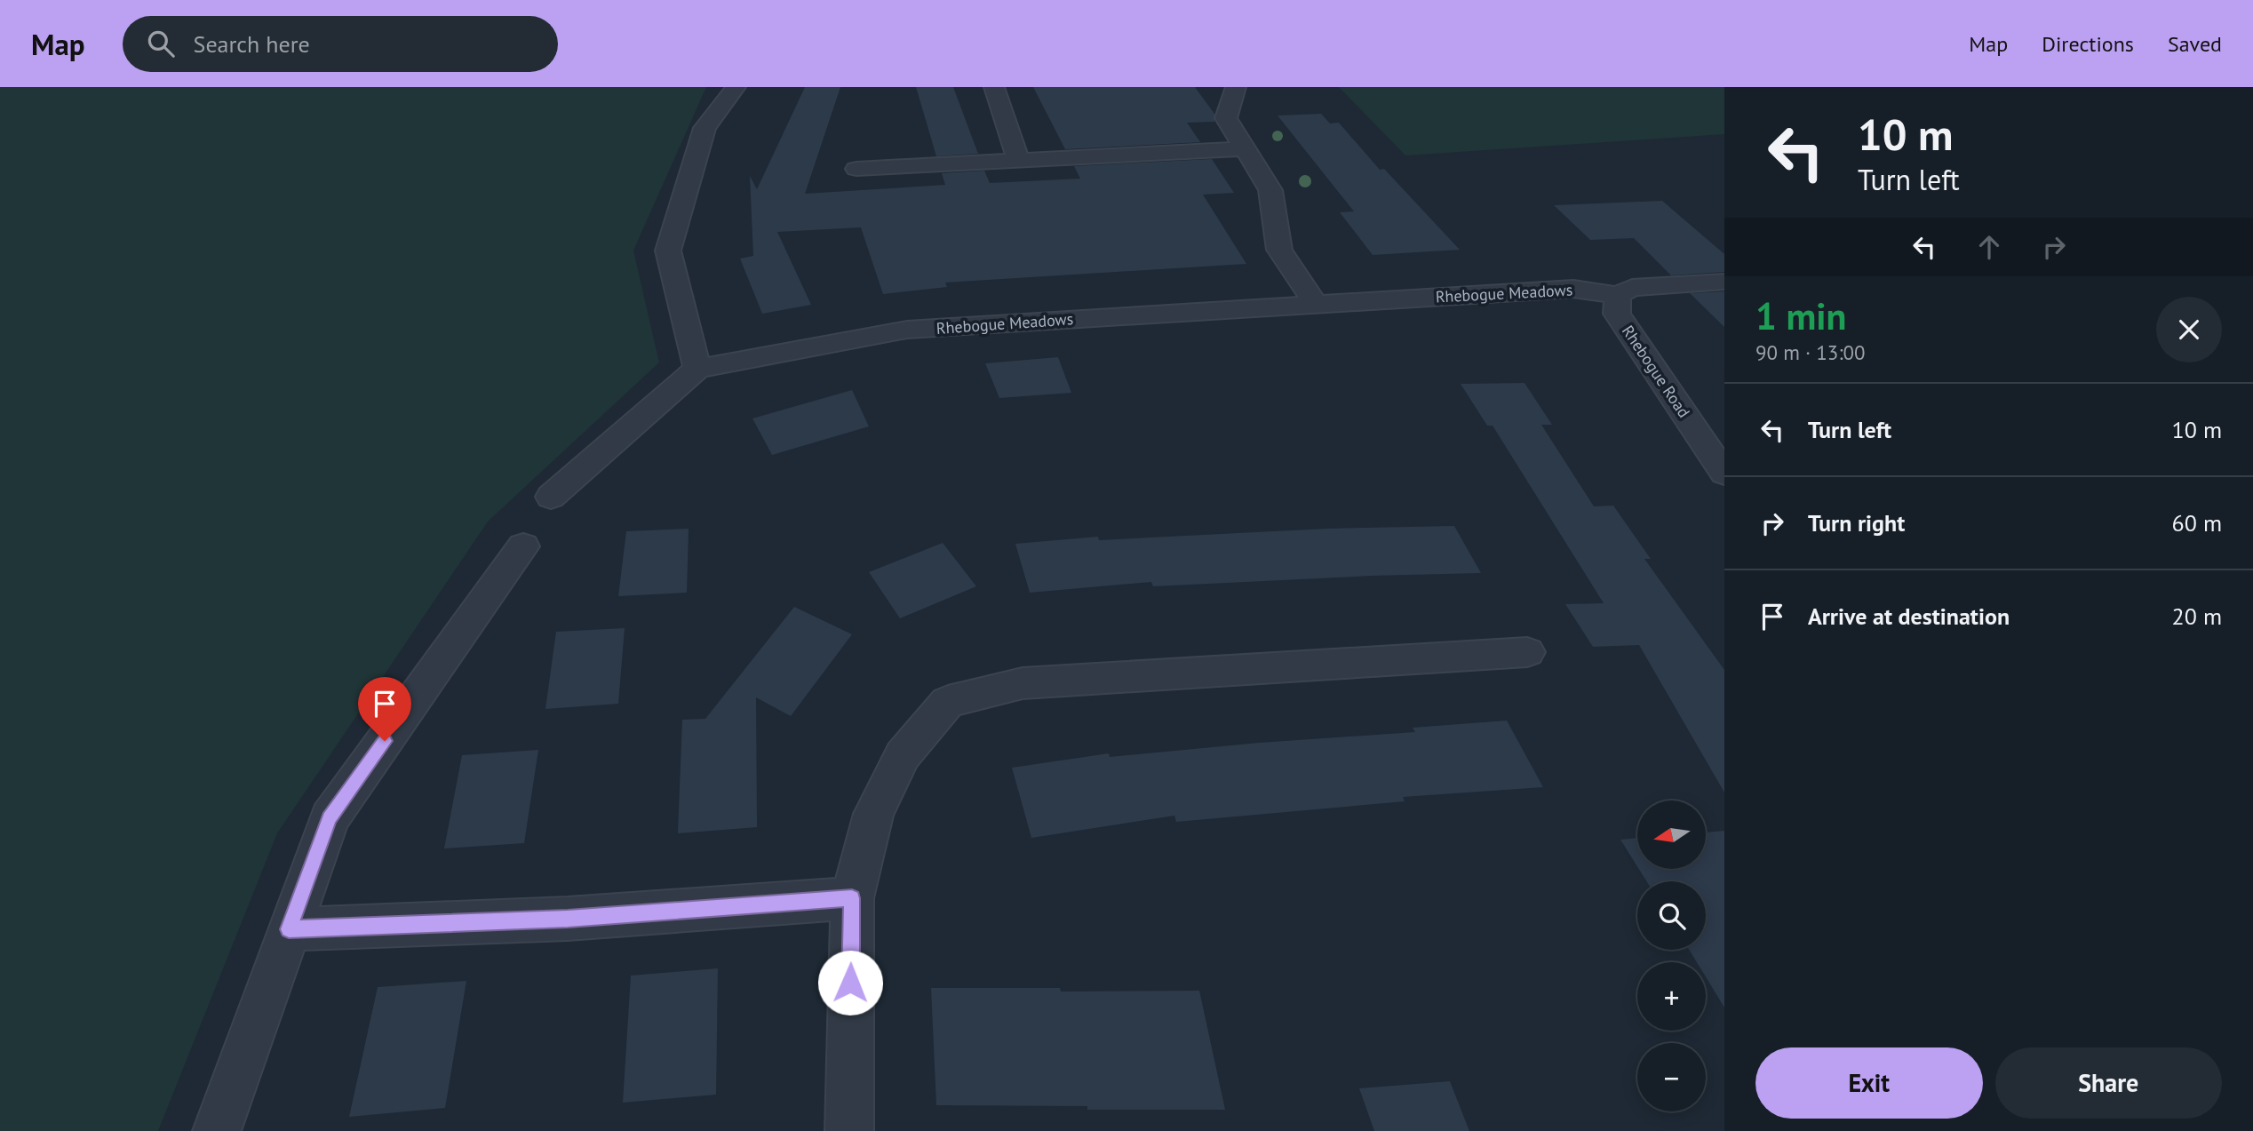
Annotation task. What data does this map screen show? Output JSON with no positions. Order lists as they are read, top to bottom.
{
  "streets": {
    "street": ["Rhebogue Meadows", "Rhebogue Road"]
  },
  "crossings": [
    ["Rhebogue Meadows", "Rhebogue Road"]
  ],
  "north": "left",
  "page": {
    "header": "Map",
    "search": "Search here",
    "nav": ["Map", "Directions", "Saved"],
    "turn": ["10 m", "Turn left"],
    "heading": ["1 min", "90 m · 13:00"],
    "list": [
      {
        "name": "Turn left",
        "value": "10 m"
      },
      {
        "name": "Turn right",
        "value": "60 m"
      },
      {
        "name": "Arrive at destination",
        "value": "20 m"
      }
    ],
    "map_buttons": ["+", "−"],
    "buttons": ["Exit", "Share"]
  }
}
